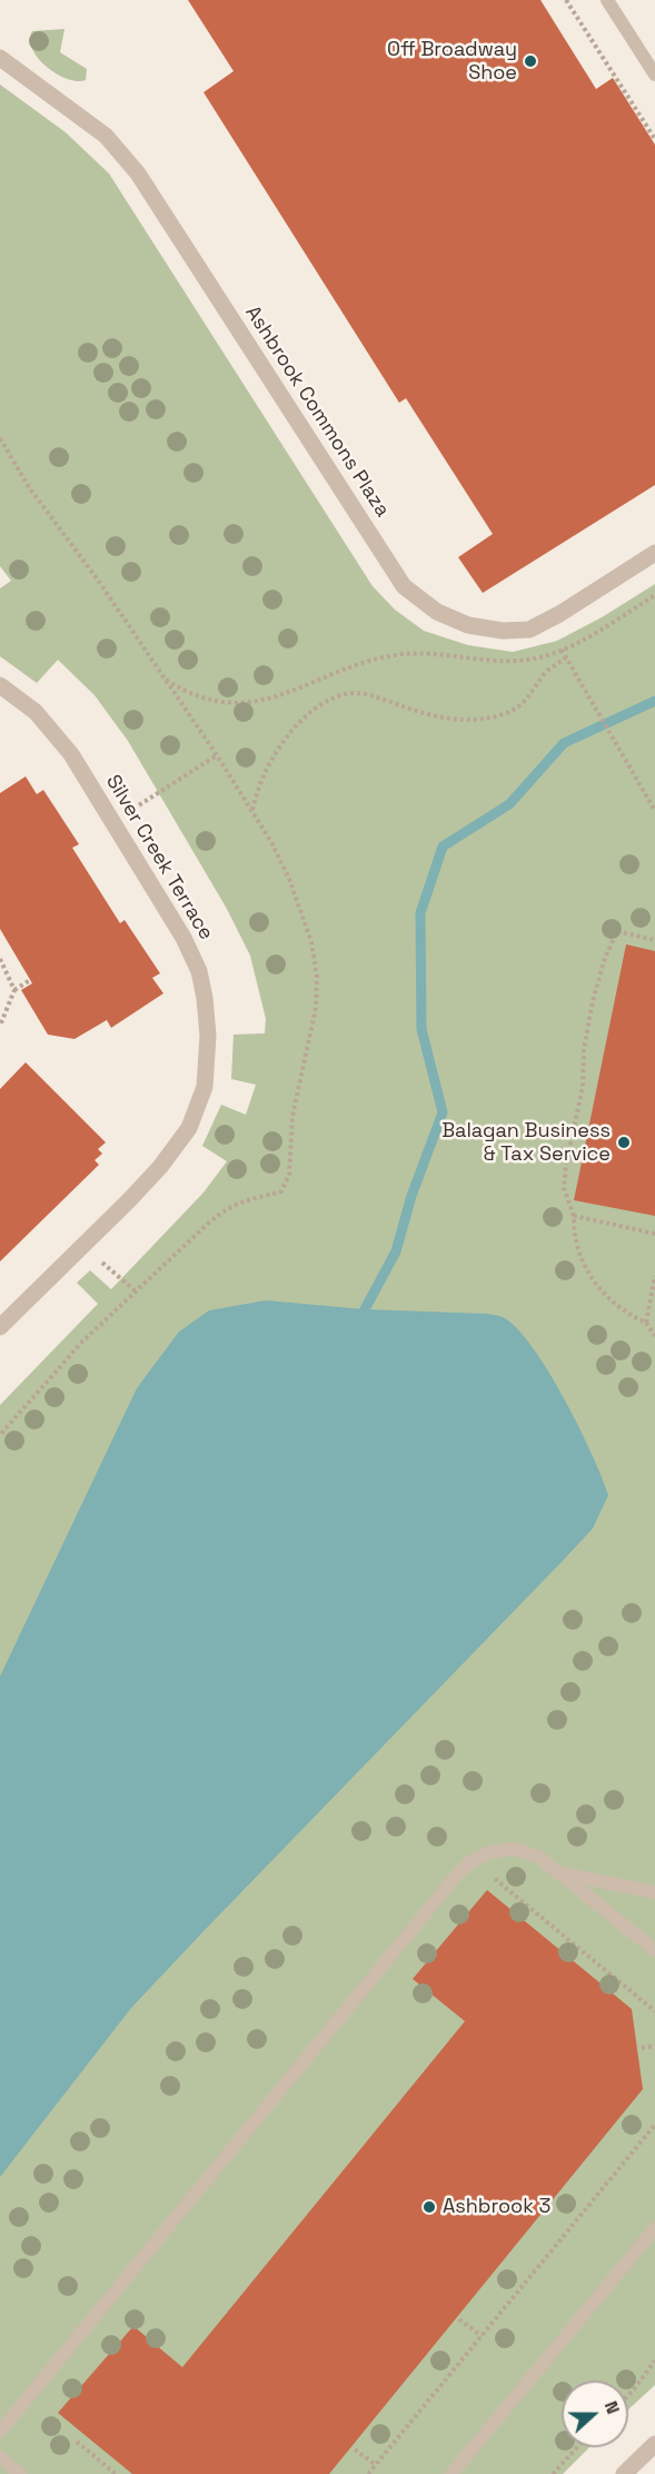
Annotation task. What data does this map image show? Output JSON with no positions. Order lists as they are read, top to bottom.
{
  "streets": {
    "street": ["Ashbrook Commons Plaza", "Silver Creek Terrace"]
  },
  "places": ["Off Broadway Shoe", "Balagan Business & Tax Service", "Ashbrook 3"],
  "north": "right"
}
